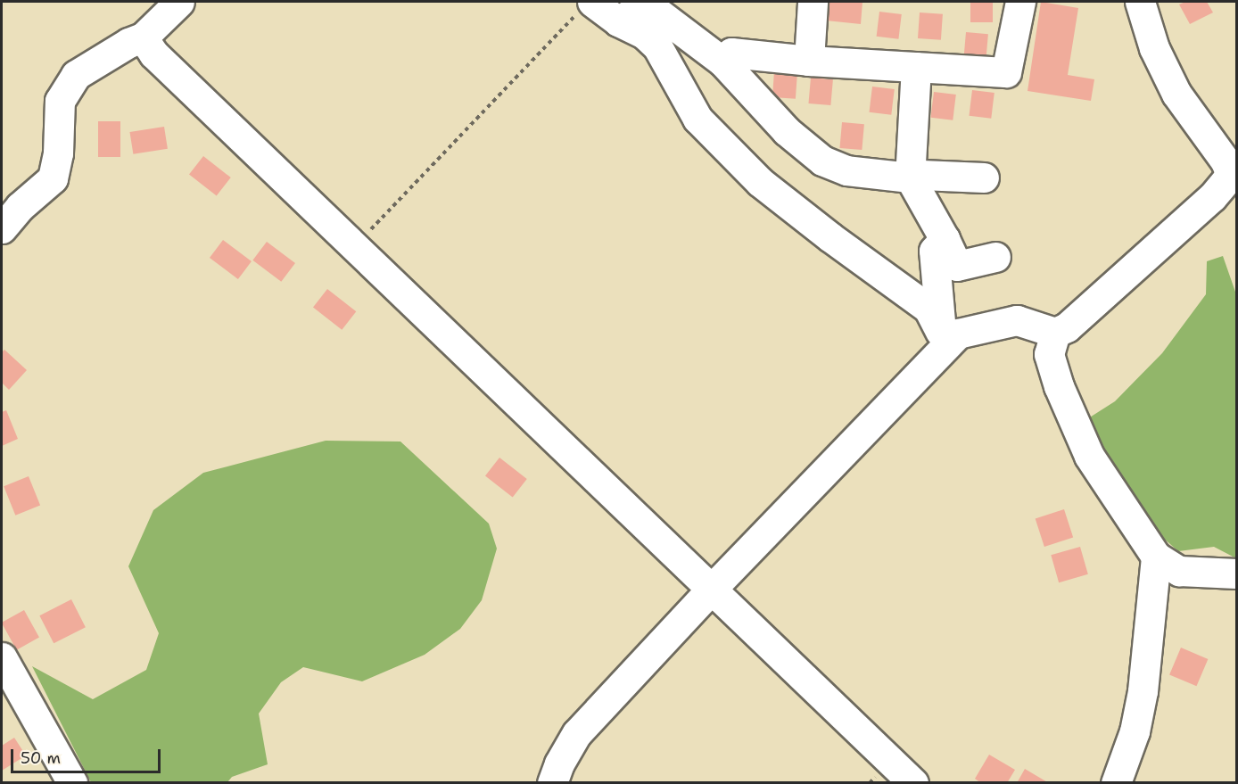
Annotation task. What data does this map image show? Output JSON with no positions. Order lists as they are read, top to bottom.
{
  "scale_bar": "50 m"
}
